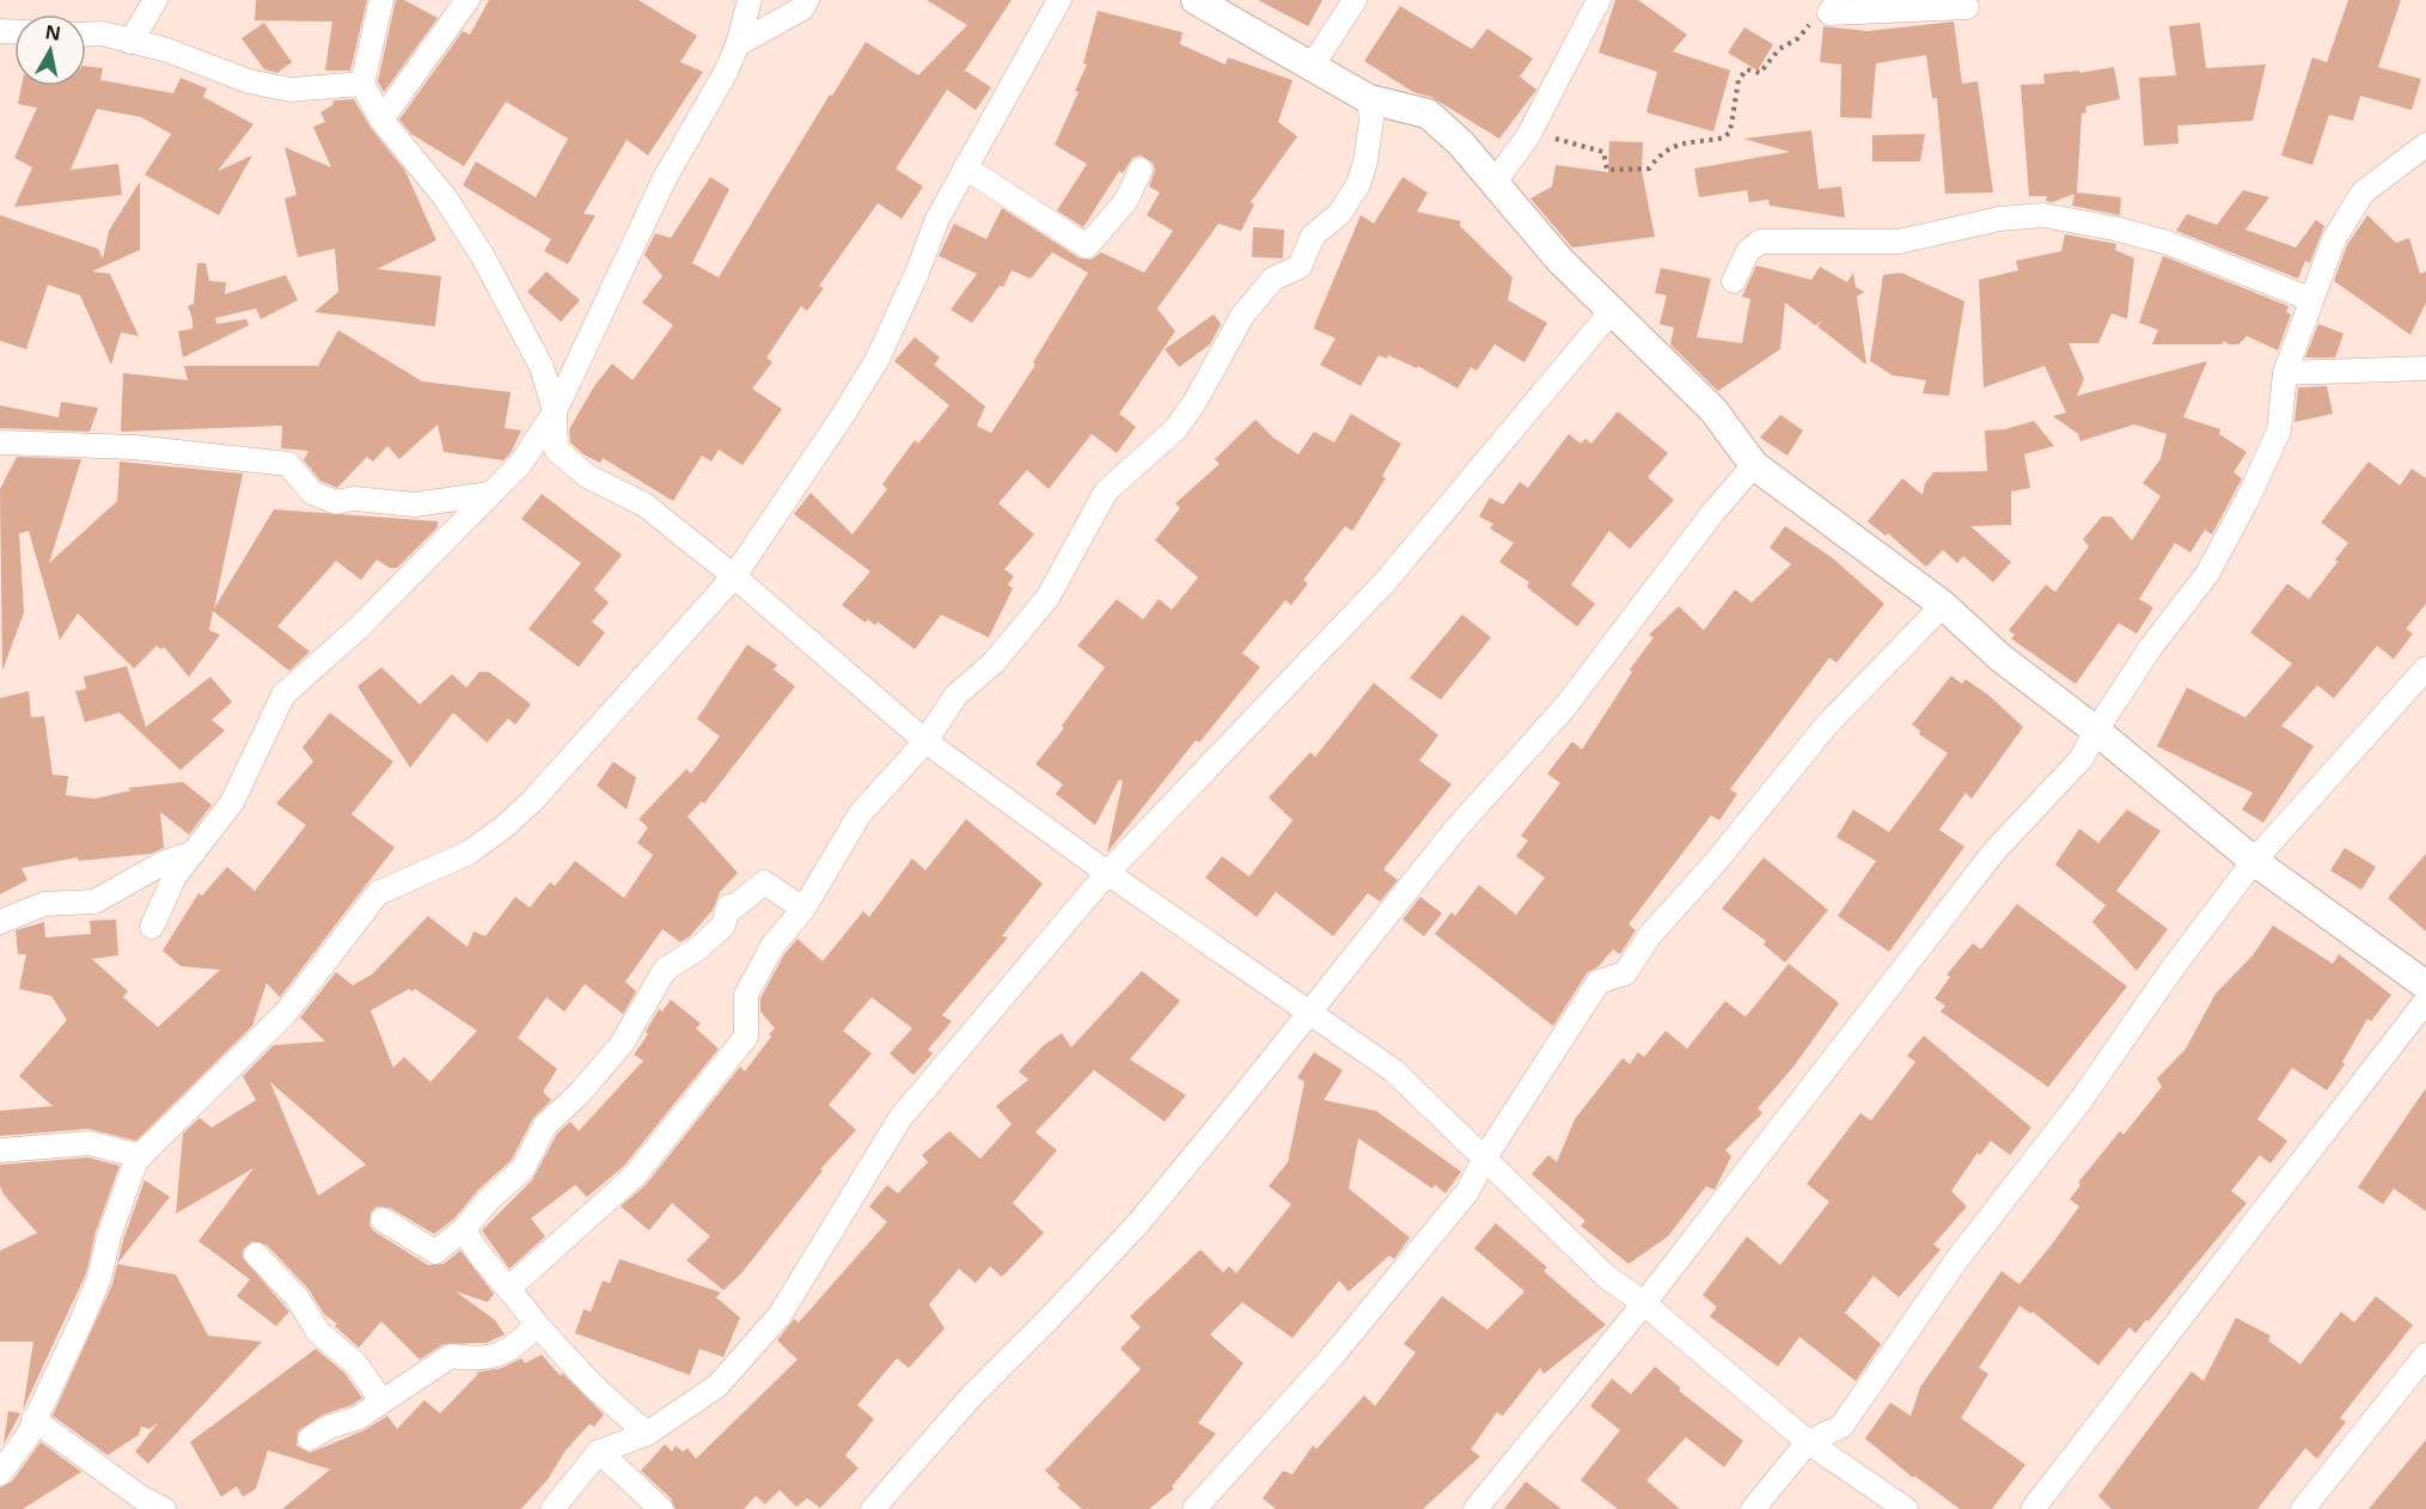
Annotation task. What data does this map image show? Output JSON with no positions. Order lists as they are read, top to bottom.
{
  "north": "top"
}
